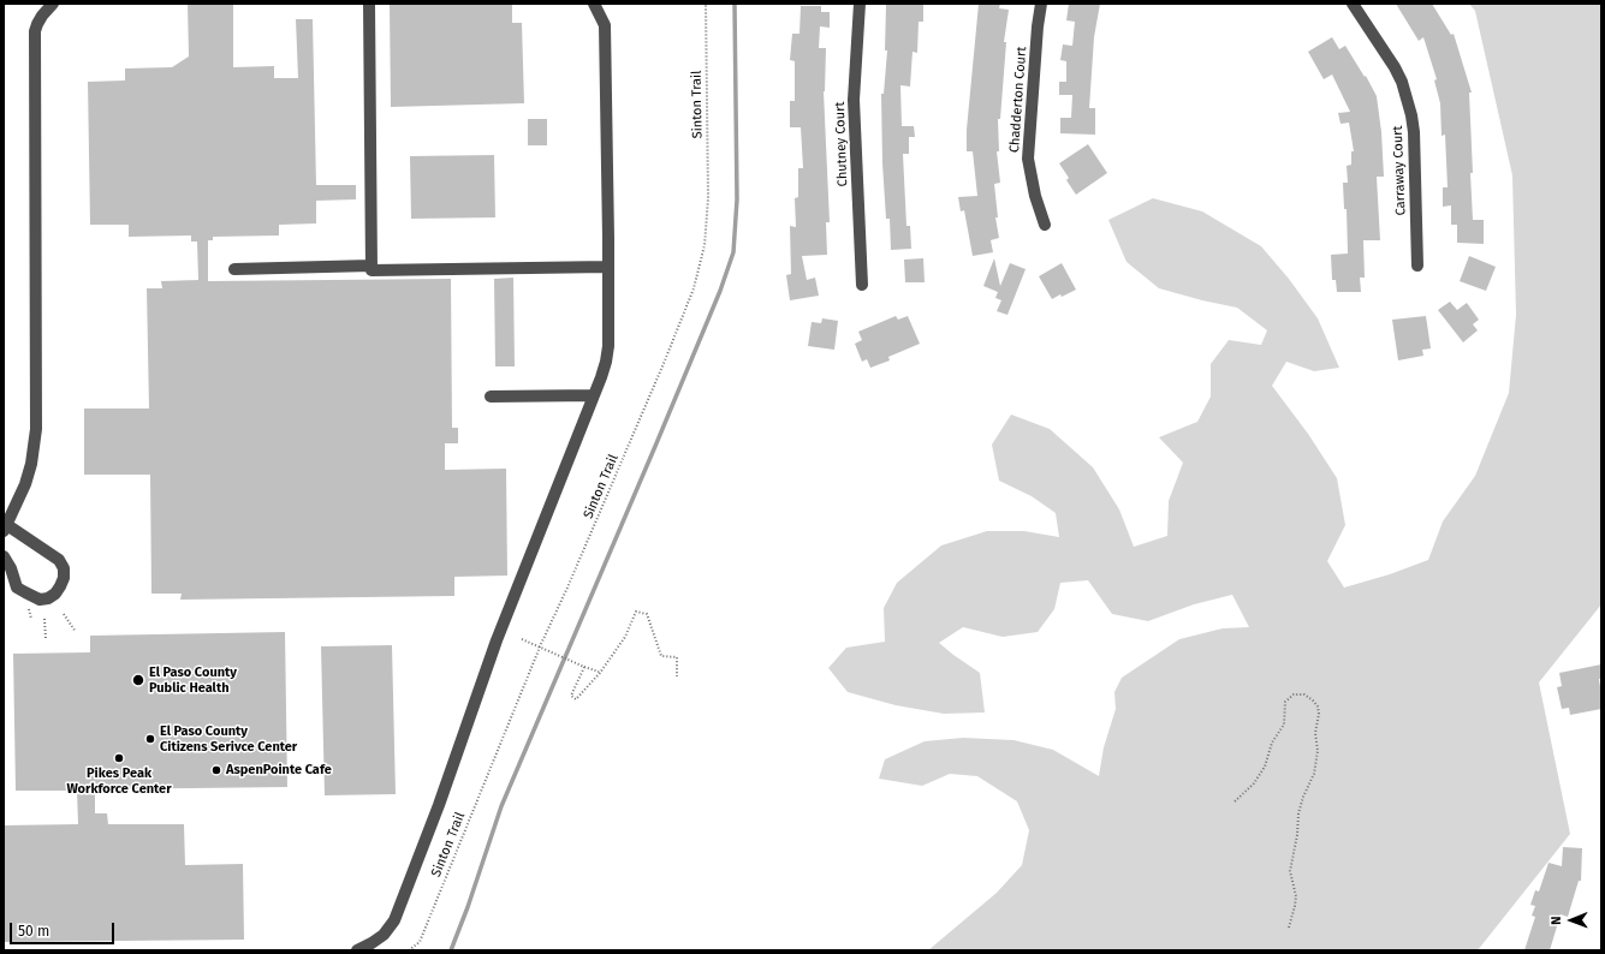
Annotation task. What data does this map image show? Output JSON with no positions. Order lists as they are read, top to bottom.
{
  "streets": {
    "street": ["Chadderton Court", "Chutney Court", "Carraway Court"],
    "path": ["Sinton Trail"]
  },
  "places": [
    "El Paso County Public Health",
    "El Paso County Citizens Serivce Center",
    "Pikes Peak Workforce Center",
    "AspenPointe Cafe"
  ],
  "scale_bar": "50 m",
  "north": "left"
}
